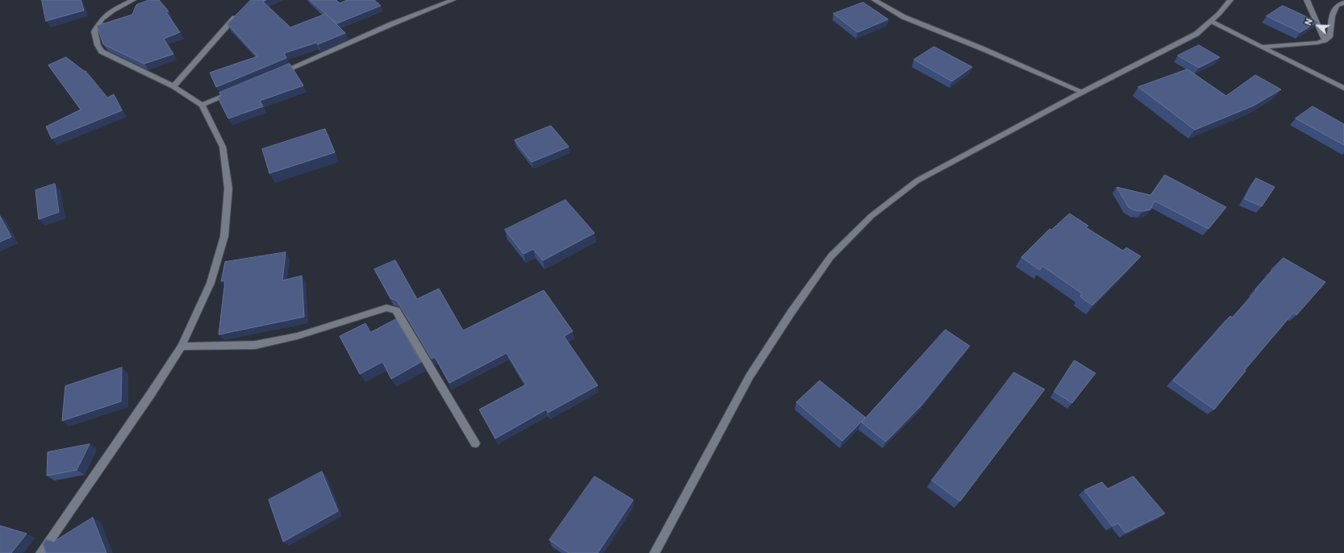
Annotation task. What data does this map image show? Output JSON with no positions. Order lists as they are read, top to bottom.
{
  "north": "top left"
}
